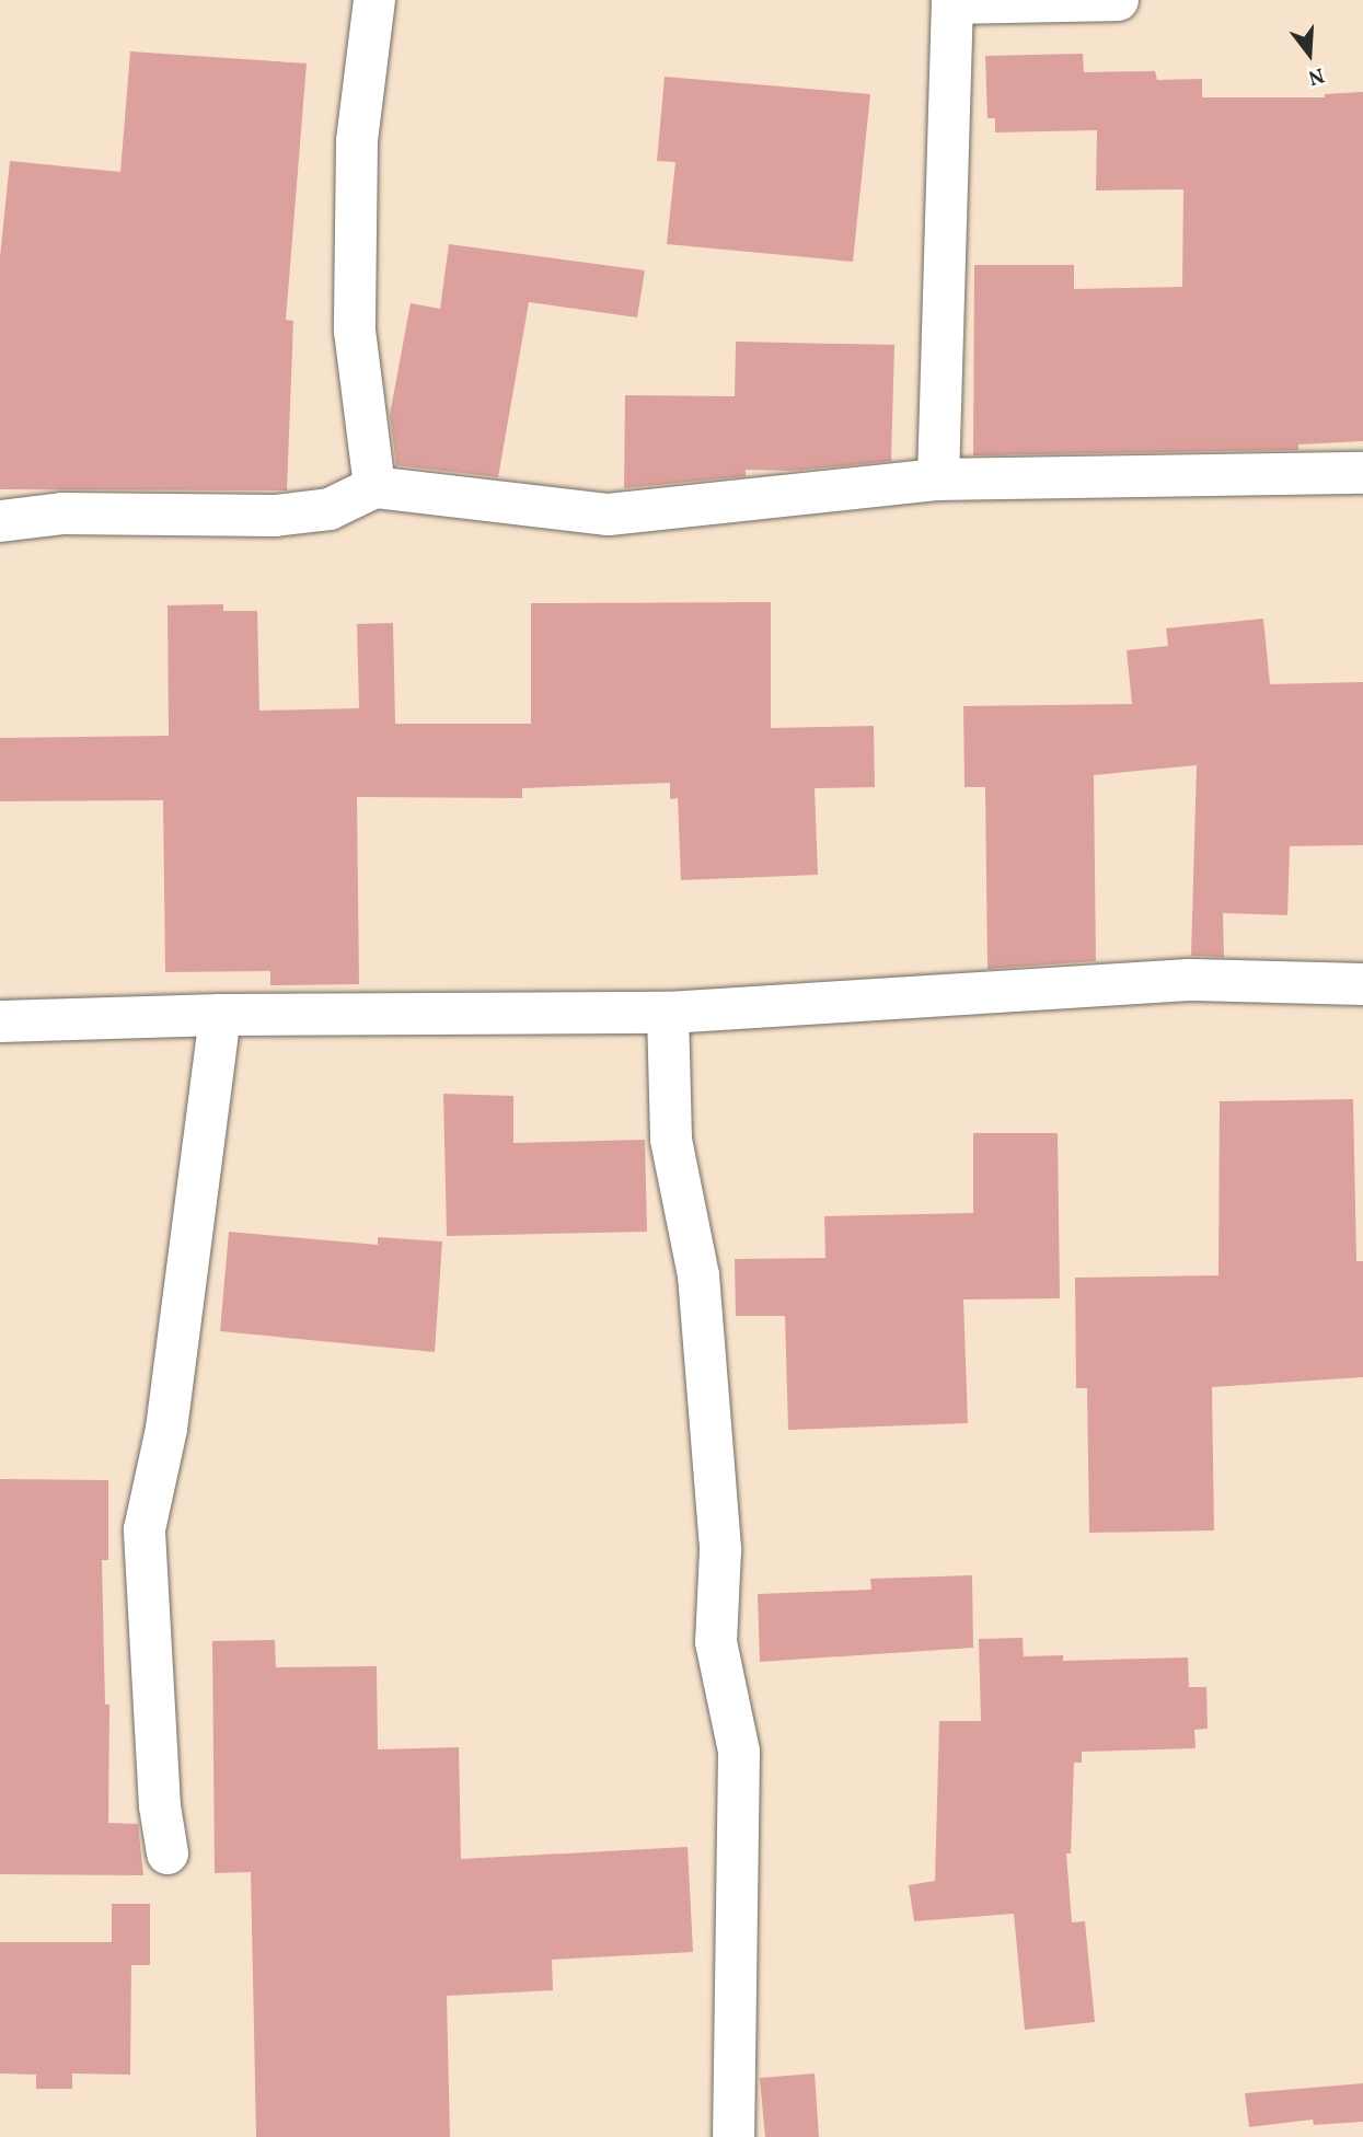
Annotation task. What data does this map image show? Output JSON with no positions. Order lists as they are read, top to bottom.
{
  "north": "bottom"
}
